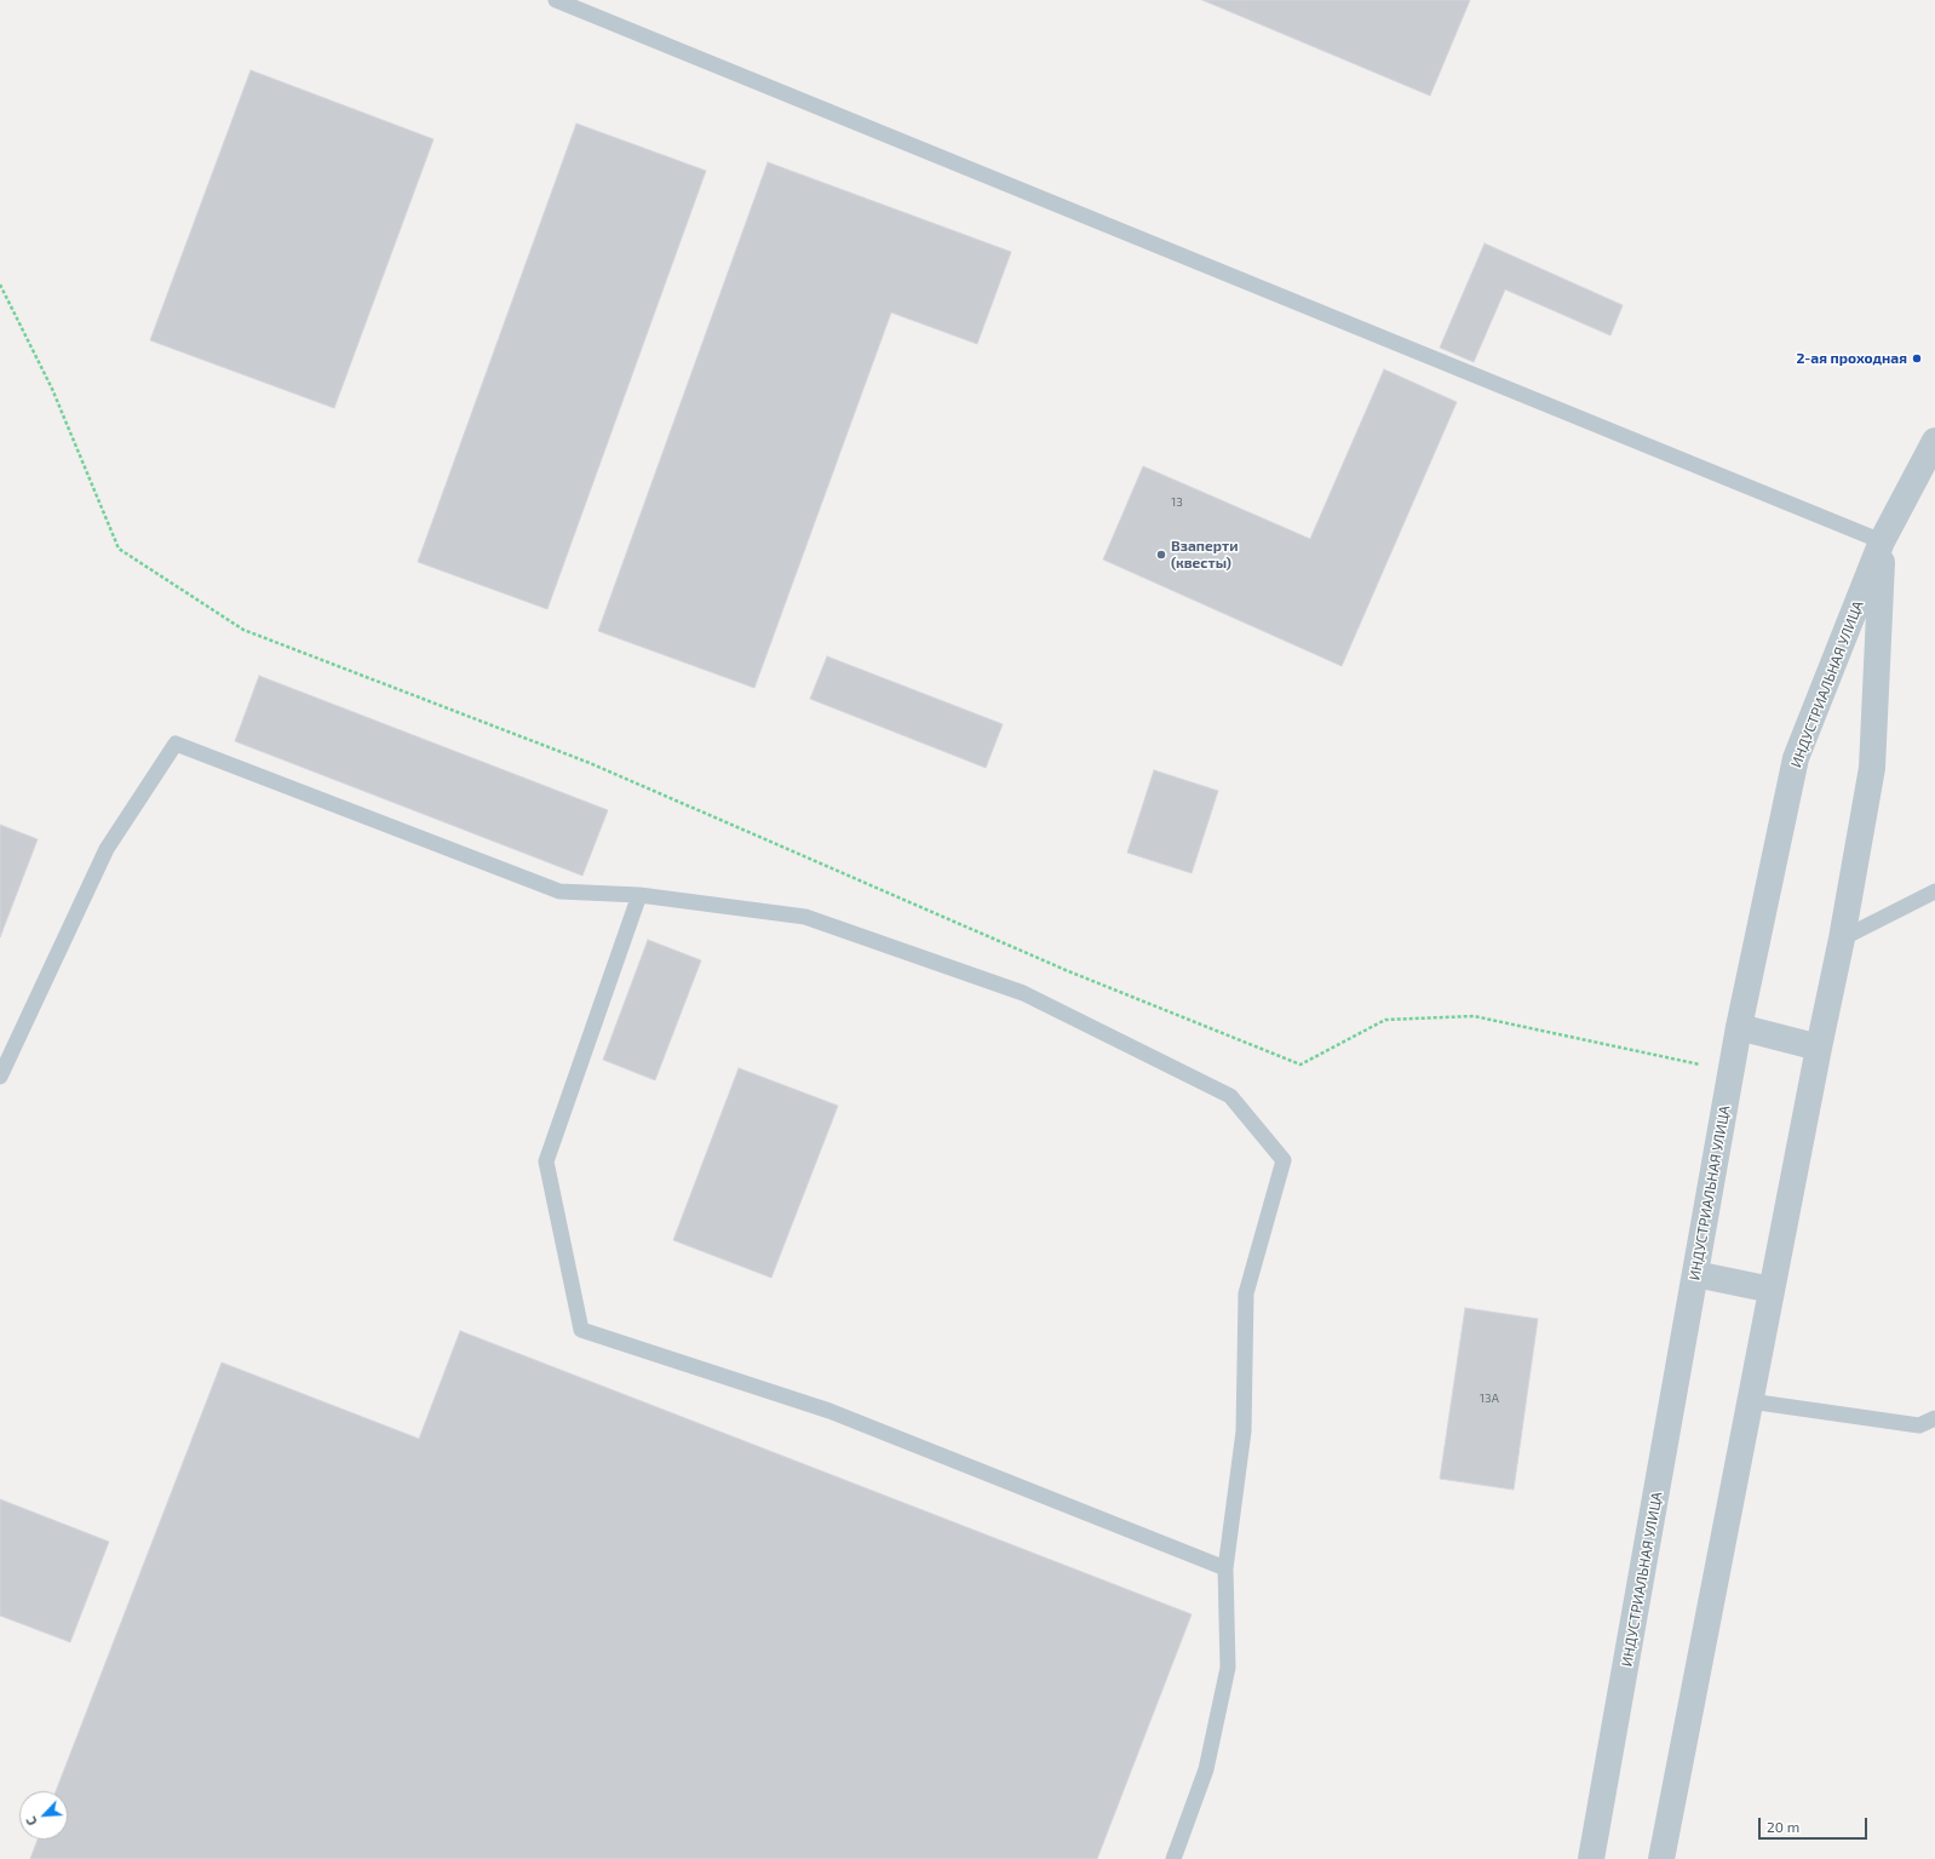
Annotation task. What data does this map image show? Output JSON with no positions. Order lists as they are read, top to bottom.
{
  "streets": {
    "street": ["ИНДУСТРИАЛЬНАЯ УЛИЦА"]
  },
  "places": ["2-ая проходная", "Взаперти (квесты)"],
  "house_numbers": ["13", "13А"],
  "scale_bar": "20 m",
  "north": "bottom left"
}
